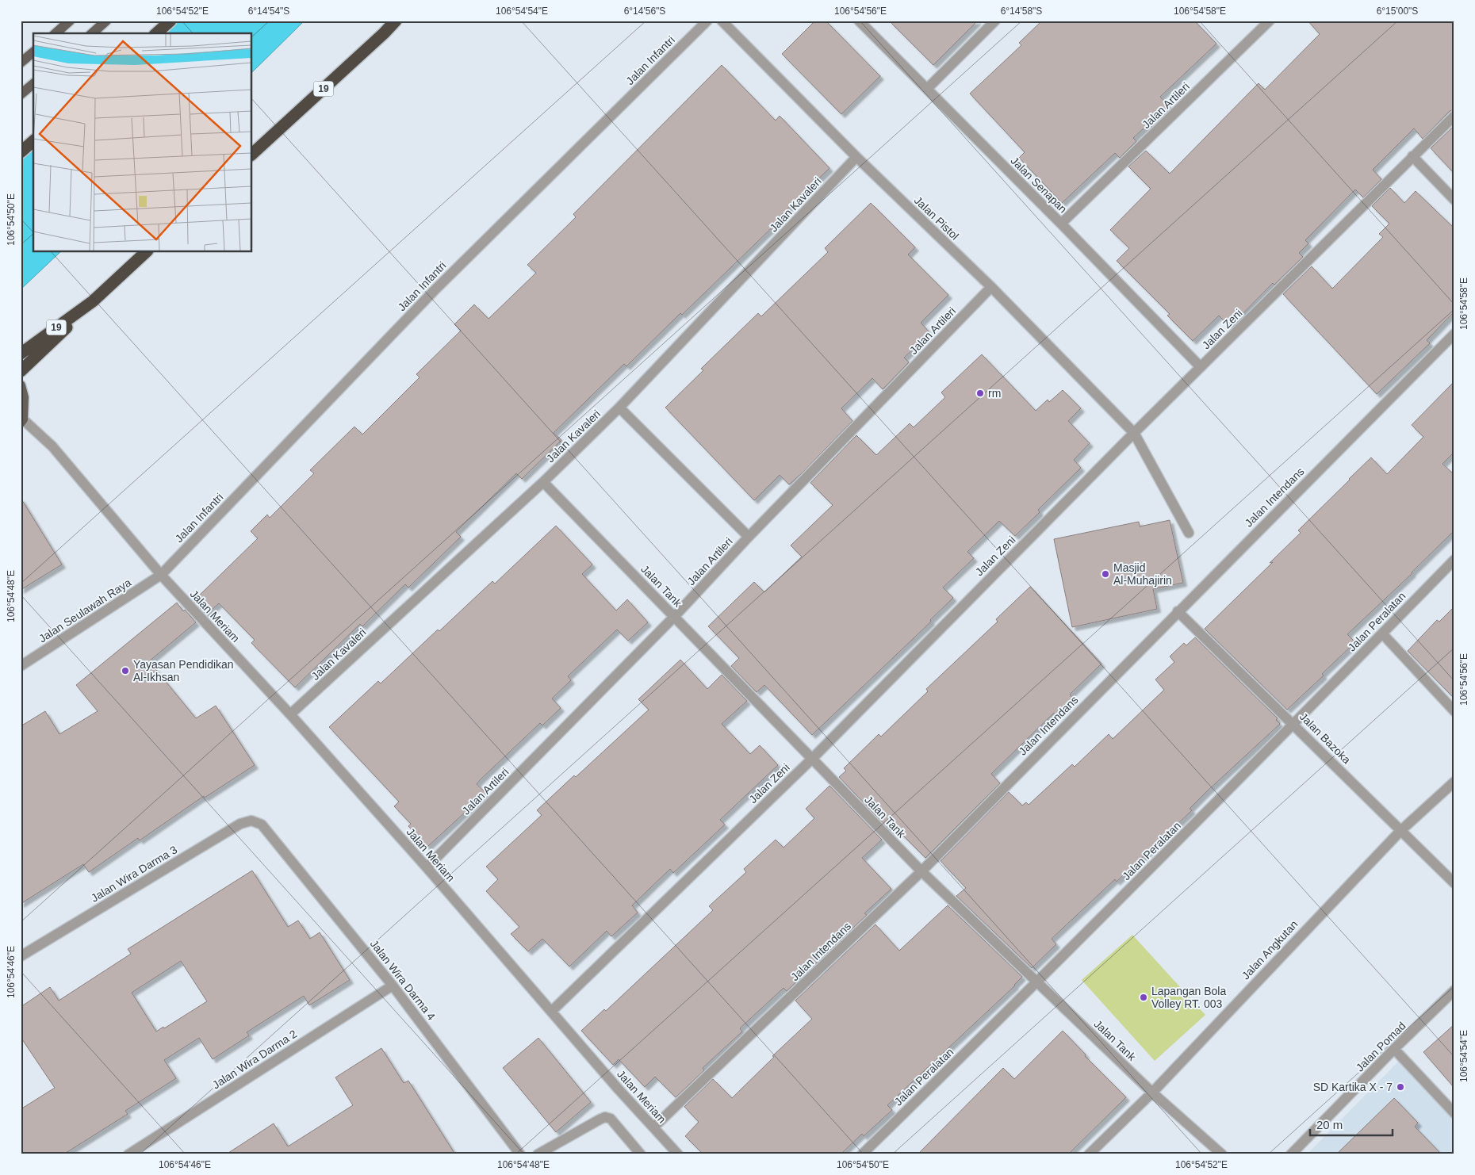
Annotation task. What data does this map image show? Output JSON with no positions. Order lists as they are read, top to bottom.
{
  "streets": {
    "highway": ["19"],
    "street": [
      "Jalan Infantri",
      "Jalan Artileri",
      "Jalan Senapan",
      "Jalan Kavaleri",
      "Jalan Pistol",
      "Jalan Zeni",
      "Jalan Intendans",
      "Jalan Tank",
      "Jalan Seulawah Raya",
      "Jalan Meriam",
      "Jalan Peralatan",
      "Jalan Bazoka",
      "Jalan Wira Darma 3",
      "Jalan Angkutan",
      "Jalan Wira Darma 4",
      "Jalan Pomad",
      "Jalan Wira Darma 2"
    ]
  },
  "crossings": [
    ["Jalan Infantri", "Jalan Seulawah Raya"],
    ["Jalan Infantri", "Jalan Meriam"],
    ["Jalan Artileri", "Jalan Senapan"],
    ["Jalan Artileri", "Jalan Pistol"],
    ["Jalan Artileri", "Jalan Tank"],
    ["Jalan Artileri", "Jalan Meriam"],
    ["Jalan Senapan", "Jalan Zeni"],
    ["Jalan Kavaleri", "Jalan Pistol"],
    ["Jalan Kavaleri", "Jalan Tank"],
    ["Jalan Kavaleri", "Jalan Meriam"],
    ["Jalan Pistol", "Jalan Zeni"],
    ["Jalan Zeni", "Jalan Tank"],
    ["Jalan Zeni", "Jalan Meriam"],
    ["Jalan Intendans", "Jalan Tank"],
    ["Jalan Intendans", "Jalan Meriam"],
    ["Jalan Intendans", "Jalan Bazoka"],
    ["Jalan Tank", "Jalan Peralatan"],
    ["Jalan Tank", "Jalan Angkutan"],
    ["Jalan Seulawah Raya", "Jalan Meriam"],
    ["Jalan Peralatan", "Jalan Bazoka"],
    ["Jalan Bazoka", "Jalan Angkutan"],
    ["Jalan Wira Darma 3", "Jalan Wira Darma 4"],
    ["Jalan Wira Darma 4", "Jalan Wira Darma 2"]
  ],
  "places": [
    "rm",
    "Masjid Al-Muhajirin",
    "Yayasan Pendidikan Al-Ikhsan",
    "Lapangan Bola Volley RT. 003",
    "SD Kartika X - 7"
  ],
  "scale_bar": "20 m",
  "coordinates": [
    "106°54'52\"E",
    "6°14'54\"S",
    "106°54'54\"E",
    "6°14'56\"S",
    "106°54'56\"E",
    "6°14'58\"S",
    "106°54'58\"E",
    "6°15'00\"S",
    "106°54'50\"E",
    "106°54'48\"E",
    "106°54'46\"E"
  ]
}
